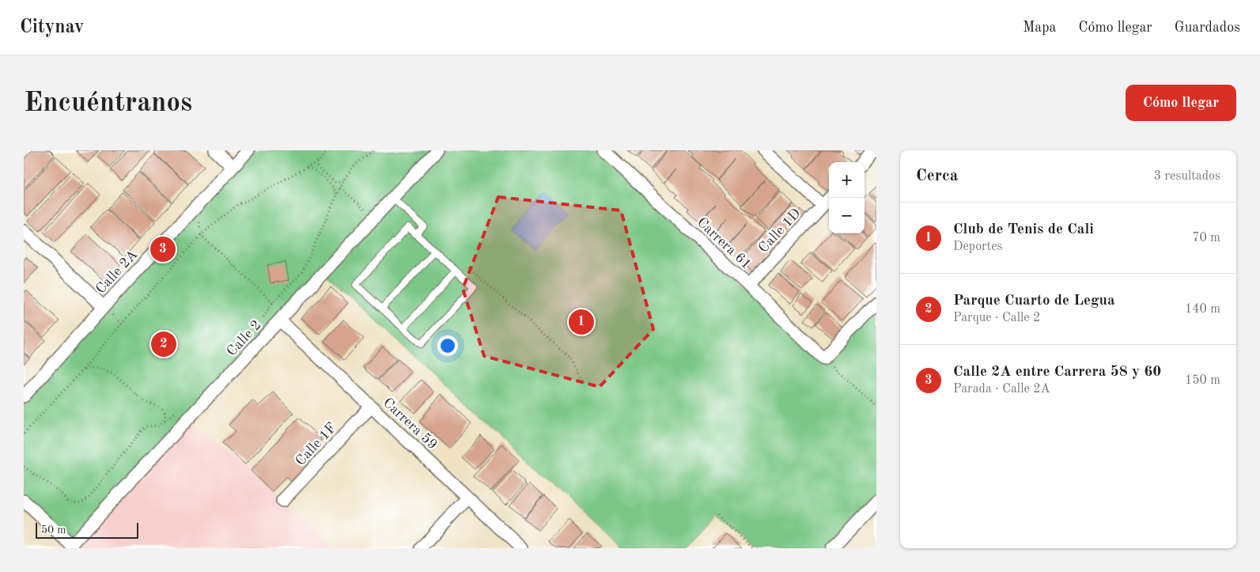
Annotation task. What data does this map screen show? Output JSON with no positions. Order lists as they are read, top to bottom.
{
  "streets": {
    "street": [
      "Calle 1D",
      "Carrera 61",
      "Calle 2A",
      "Calle 2",
      "Carrera 59",
      "Calle 1F"
    ]
  },
  "crossings": [
    ["Calle 1D", "Carrera 61"],
    ["Calle 2", "Carrera 59"],
    ["Carrera 59", "Calle 1F"]
  ],
  "scale_bar": "50 m",
  "page": {
    "header": "Citynav",
    "nav": ["Mapa", "Cómo llegar", "Guardados"],
    "buttons": "Cómo llegar",
    "title": "Encuéntranos",
    "heading": ["Cerca", "3 resultados"],
    "map_buttons": ["+", "−"],
    "list": [
      {
        "mark": "1",
        "name": "Club de Tenis de Cali",
        "note": "Deportes",
        "value": "70 m"
      },
      {
        "mark": "2",
        "name": "Parque Cuarto de Legua",
        "note": "Parque · Calle 2",
        "value": "140 m"
      },
      {
        "mark": "3",
        "name": "Calle 2A entre Carrera 58 y 60",
        "note": "Parada · Calle 2A",
        "value": "150 m"
      }
    ],
    "pins": ["3", "1", "2"],
    "scale": "50 m"
  }
}
